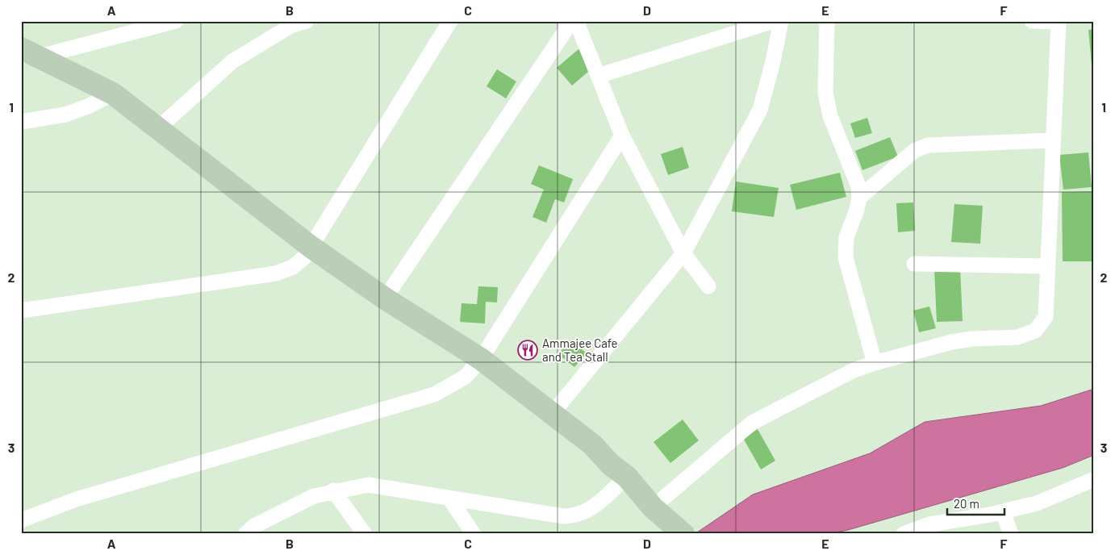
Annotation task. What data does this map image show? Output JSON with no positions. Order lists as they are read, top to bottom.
{
  "places": {
    "restaurant": ["Ammajee Cafe and Tea Stall"]
  },
  "scale_bar": "20 m",
  "grid": {
    "columns": [
      "A",
      "B",
      "C",
      "D",
      "E",
      "F"
    ],
    "rows": ["1", "2", "3"]
  }
}
